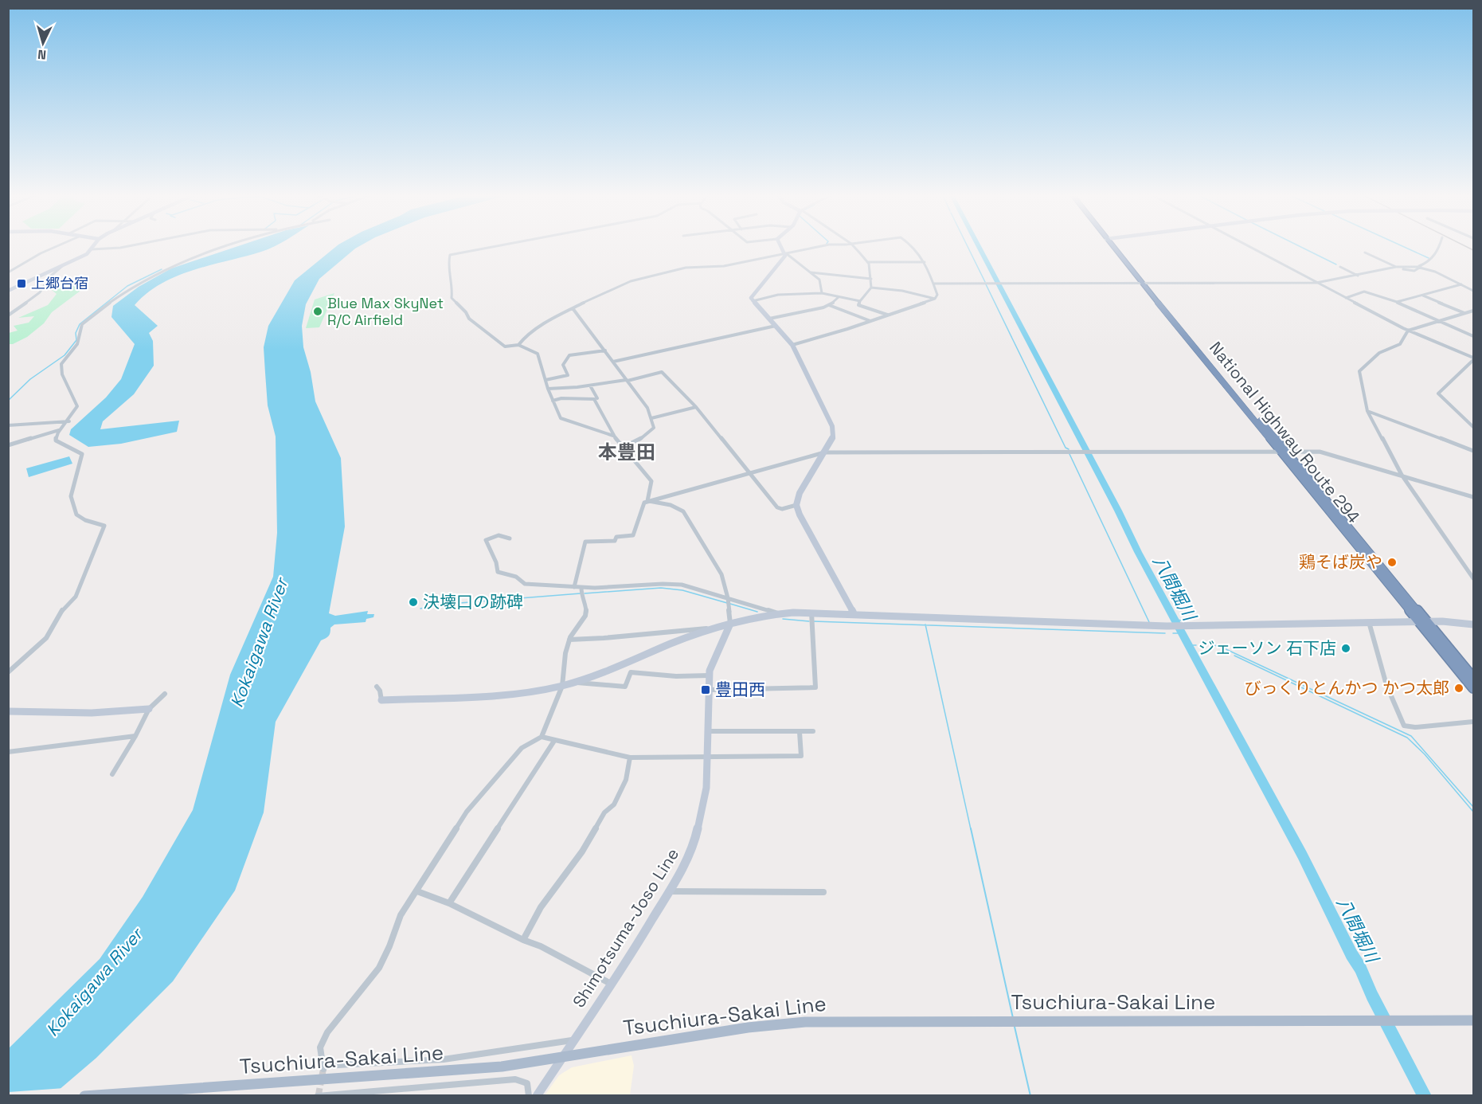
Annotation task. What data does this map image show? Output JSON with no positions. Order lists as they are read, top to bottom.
{
  "streets": {
    "highway": ["National Highway Route 294"],
    "main road": ["Shimotsuma-Joso Line", "Tsuchiura-Sakai Line"]
  },
  "crossings": [
    ["Shimotsuma-Joso Line", "Tsuchiura-Sakai Line"]
  ],
  "districts": ["本豊田"],
  "water": ["八間堀川", "Kokaigawa River"],
  "places": {
    "transit": ["上郷台宿", "豊田西"],
    "other": [
      "Blue Max SkyNet R/C Airfield",
      "鶏そば炭や",
      "決壊口の跡碑",
      "ジェーソン 石下店",
      "びっくりとんかつ かつ太郎"
    ]
  },
  "north": "bottom"
}
